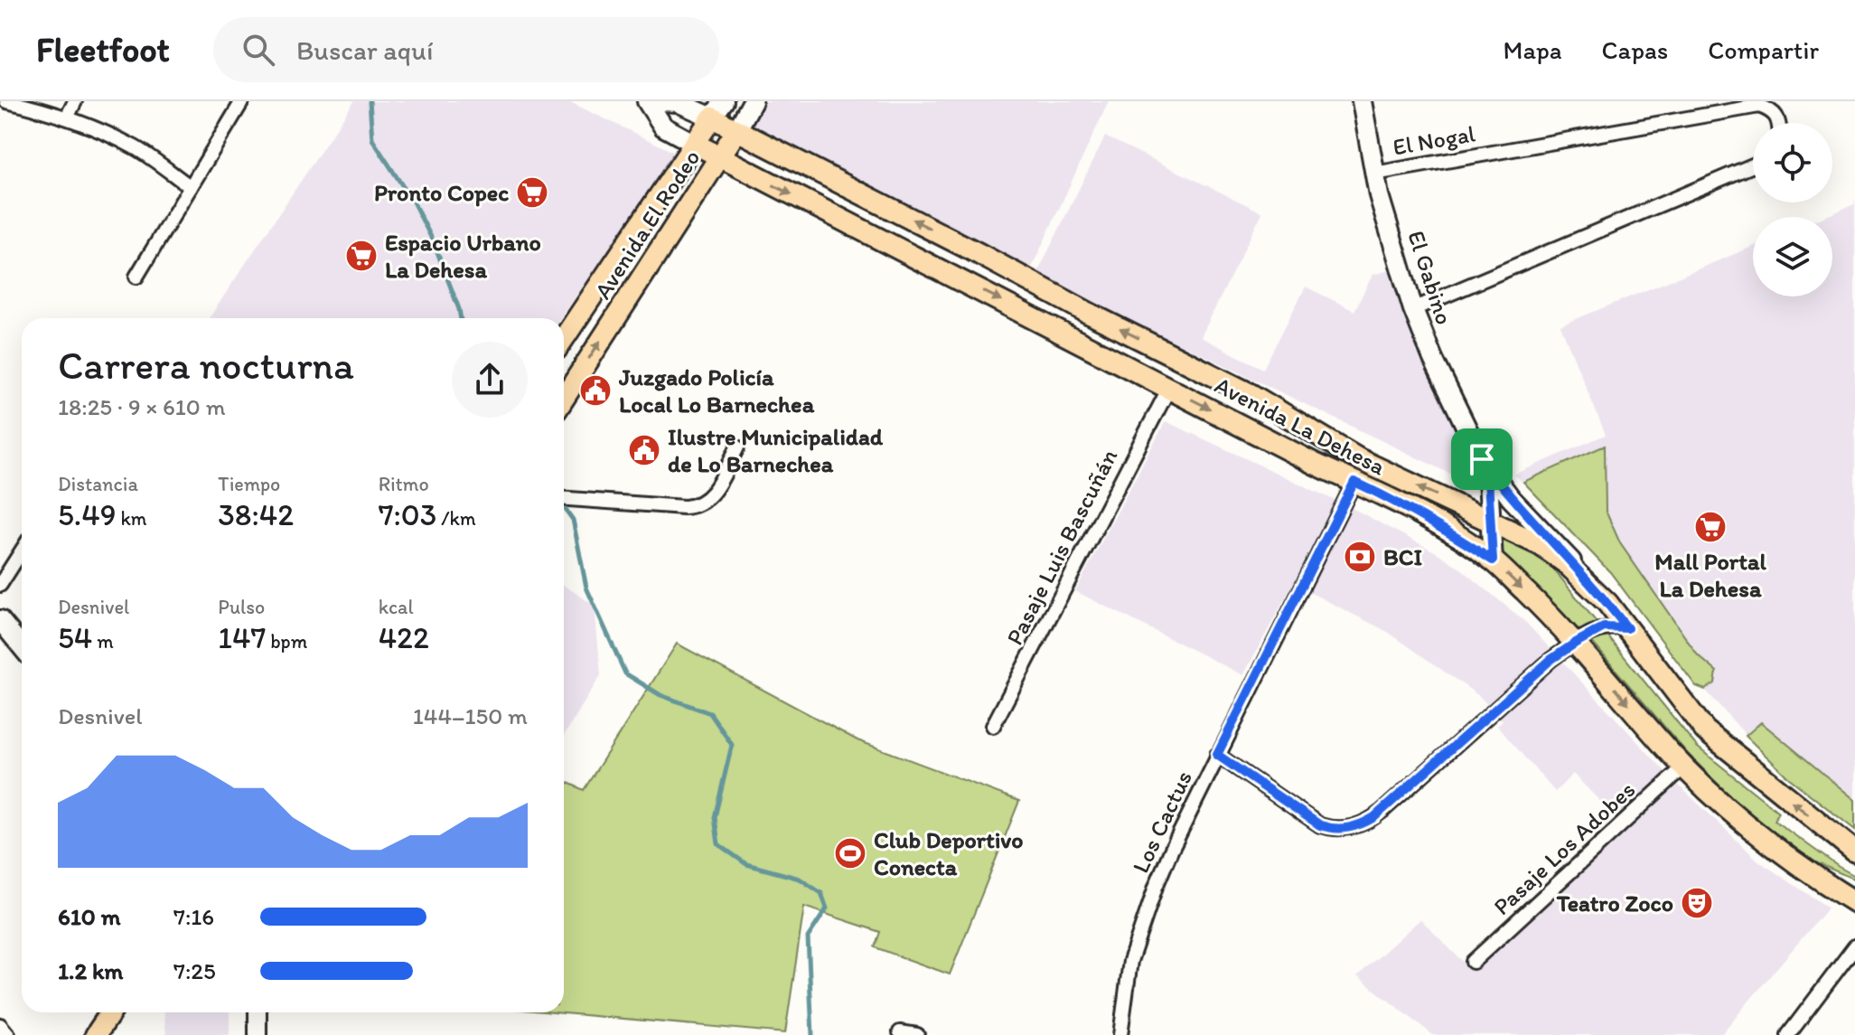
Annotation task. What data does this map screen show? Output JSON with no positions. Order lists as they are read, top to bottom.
{
  "streets": {
    "main road": ["Avenida El Rodeo", "El Gabino", "Avenida La Dehesa"],
    "street": [
      "El Nogal",
      "Pasaje Luis Bascuñán",
      "Los Cactus",
      "Pasaje Los Adobes"
    ]
  },
  "crossings": [
    ["El Nogal", "El Gabino"],
    ["Avenida El Rodeo", "Avenida La Dehesa"],
    ["El Gabino", "Avenida La Dehesa"],
    ["Avenida La Dehesa", "Pasaje Luis Bascuñán"],
    ["Avenida La Dehesa", "Los Cactus"],
    ["Avenida La Dehesa", "Pasaje Los Adobes"]
  ],
  "places": {
    "supermarket": ["Pronto Copec", "Espacio Urbano La Dehesa", "Mall Portal La Dehesa"],
    "public building": ["Juzgado Policía Local Lo Barnechea", "Ilustre Municipalidad de Lo Barnechea"],
    "bank": ["BCI"],
    "sports": ["Club Deportivo Conecta"],
    "theatre": ["Teatro Zoco"]
  },
  "page": {
    "header": "Fleetfoot",
    "search": "Buscar aquí",
    "nav": ["Mapa", "Capas", "Compartir"],
    "heading": ["Carrera nocturna", "18:25 · 9 × 610 m"],
    "stats": [
      ["Distancia", "5.49 km"],
      ["Tiempo", "38:42"],
      ["Ritmo", "7:03 /km"],
      ["Desnivel", "54 m"],
      ["Pulso", "147 bpm"],
      ["kcal", "422"]
    ],
    "chart": ["Desnivel", "144–150 m"],
    "list": [
      {
        "name": "610 m",
        "note": "7:16"
      },
      {
        "name": "1.2 km",
        "note": "7:25"
      }
    ]
  }
}
